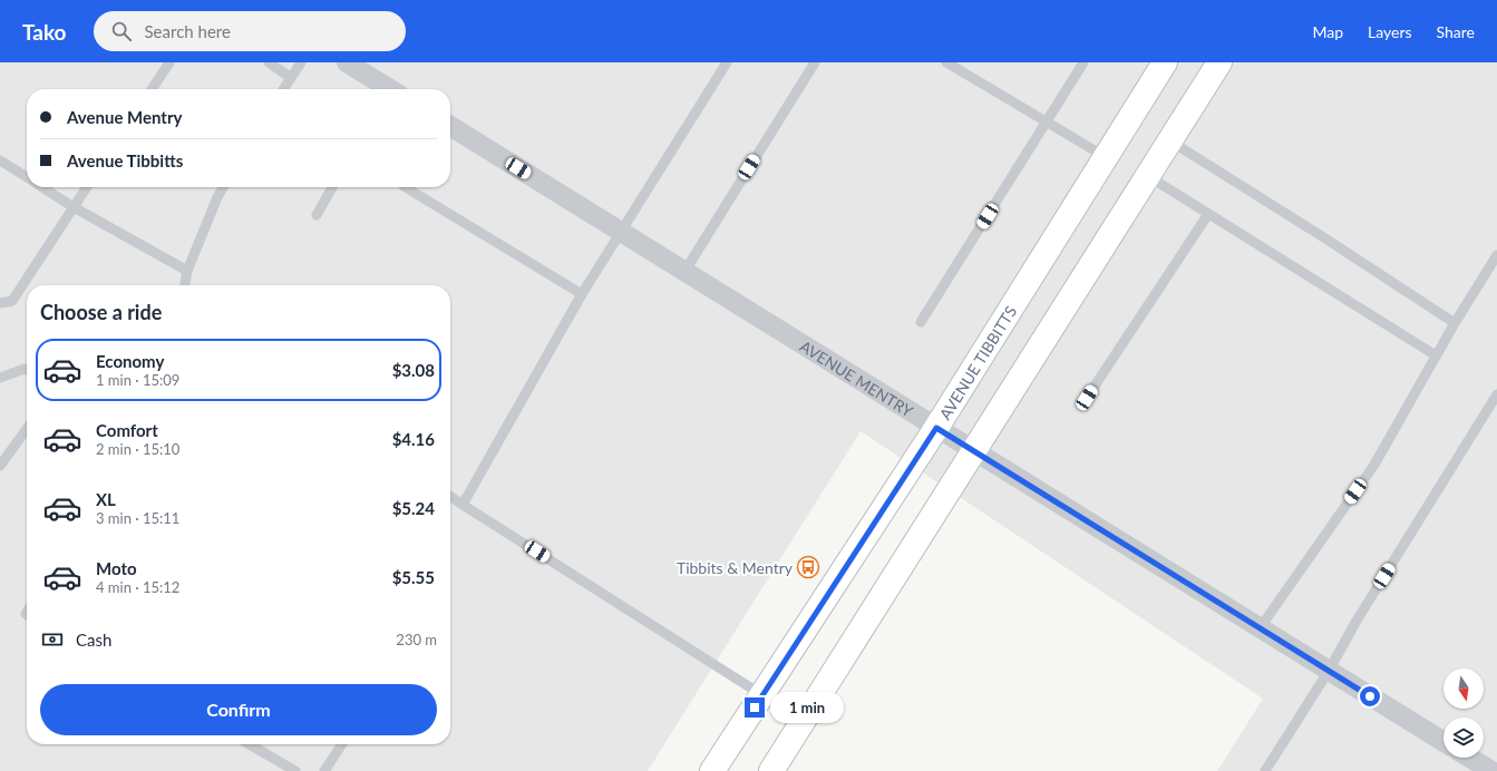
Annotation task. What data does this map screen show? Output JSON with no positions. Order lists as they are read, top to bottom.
{
  "streets": {
    "street": ["AVENUE TIBBITTS", "AVENUE MENTRY"]
  },
  "crossings": [
    ["AVENUE TIBBITTS", "AVENUE MENTRY"]
  ],
  "places": {
    "bus stop": ["Tibbits & Mentry"]
  },
  "north": "bottom",
  "page": {
    "header": "Tako",
    "search": "Search here",
    "nav": ["Map", "Layers", "Share"],
    "banner": ["Avenue Mentry", "Avenue Tibbitts"],
    "heading": "Choose a ride",
    "list": [
      {
        "name": "Economy",
        "note": "1 min · 15:09",
        "value": "$3.08"
      },
      {
        "name": "Comfort",
        "note": "2 min · 15:10",
        "value": "$4.16"
      },
      {
        "name": "XL",
        "note": "3 min · 15:11",
        "value": "$5.24"
      },
      {
        "name": "Moto",
        "note": "4 min · 15:12",
        "value": "$5.55"
      }
    ],
    "pay": ["Cash", "230 m"],
    "buttons": "Confirm",
    "bubble": "1 min"
  }
}
